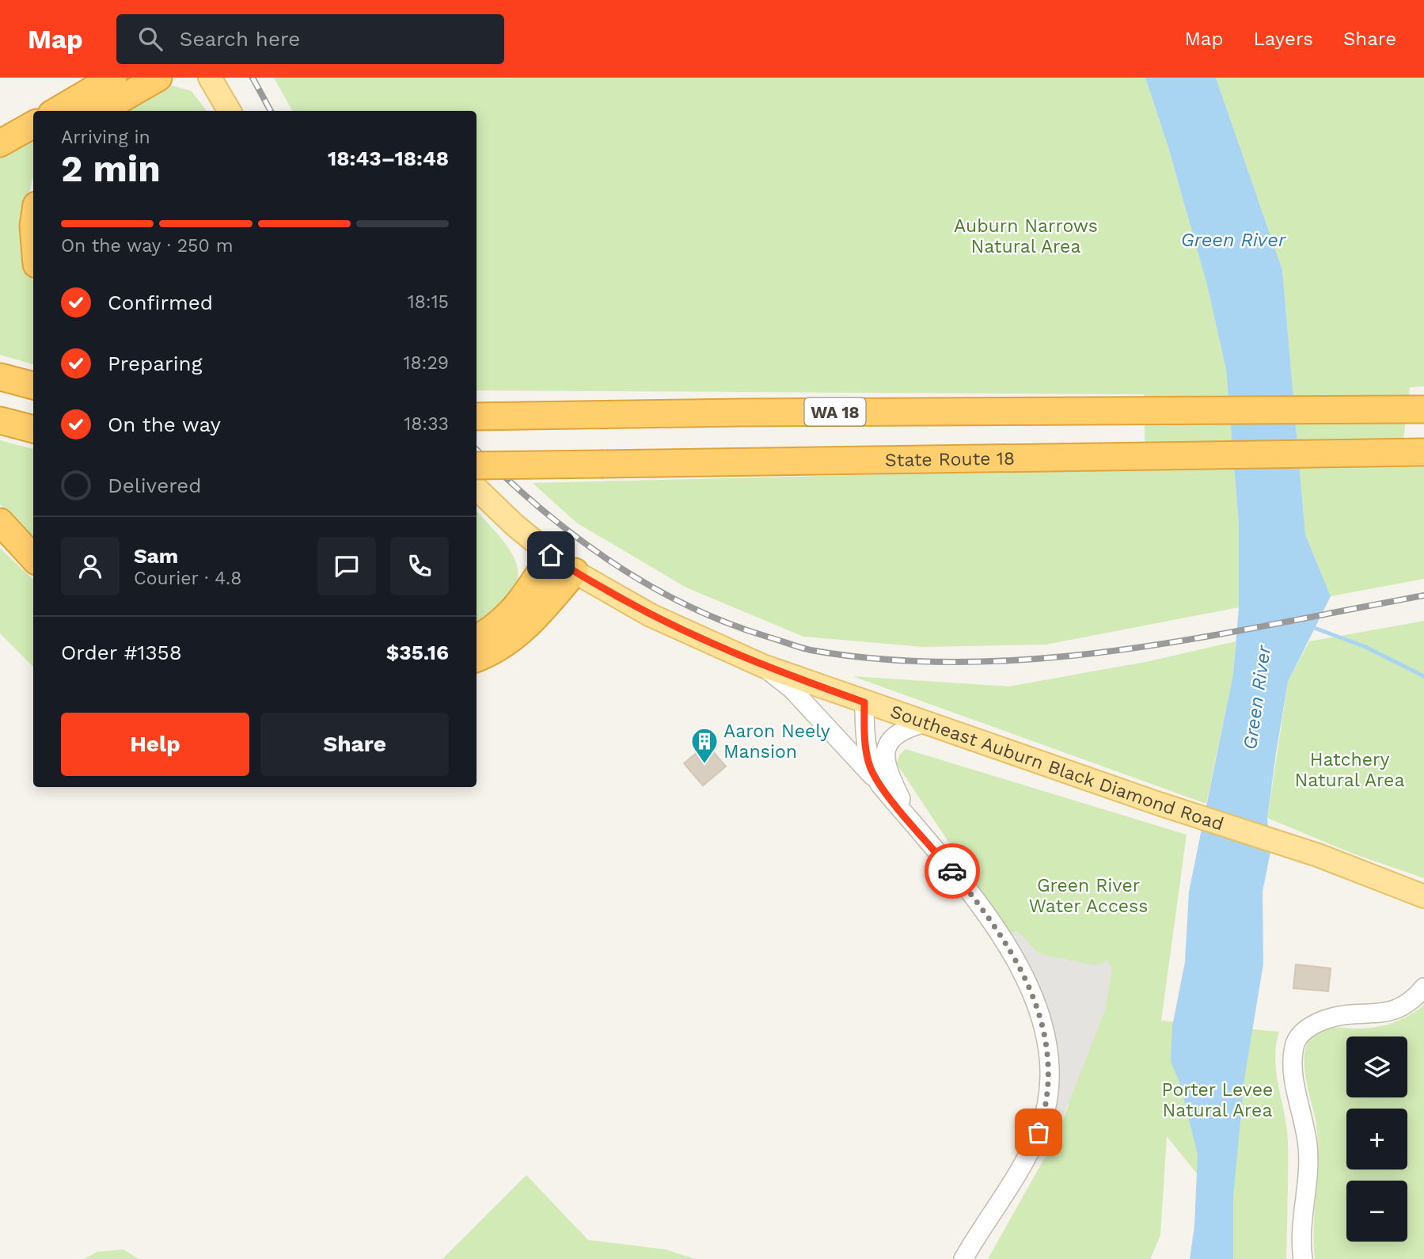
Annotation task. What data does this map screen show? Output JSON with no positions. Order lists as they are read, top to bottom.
{
  "streets": {
    "highway": ["WA 18", "State Route 18"],
    "main road": ["Southeast Auburn Black Diamond Road"]
  },
  "water": ["Green River"],
  "parks": [
    "Auburn Narrows Natural Area",
    "Hatchery Natural Area",
    "Green River Water Access",
    "Porter Levee Natural Area"
  ],
  "places": {
    "building": ["Aaron Neely Mansion"]
  },
  "page": {
    "header": "Map",
    "search": "Search here",
    "nav": ["Map", "Layers", "Share"],
    "heading": ["2 min", "Arriving in", "18:43–18:48"],
    "panel": [
      "Sam",
      "Courier · 4.8",
      "Order #1358",
      "$35.16"
    ],
    "bar": "On the way · 250 m",
    "list": [
      ["Confirmed", "18:15"],
      ["Preparing", "18:29"],
      ["On the way", "18:33"],
      "Delivered"
    ],
    "buttons": ["Help", "Share"],
    "map_buttons": ["+", "−"]
  }
}
